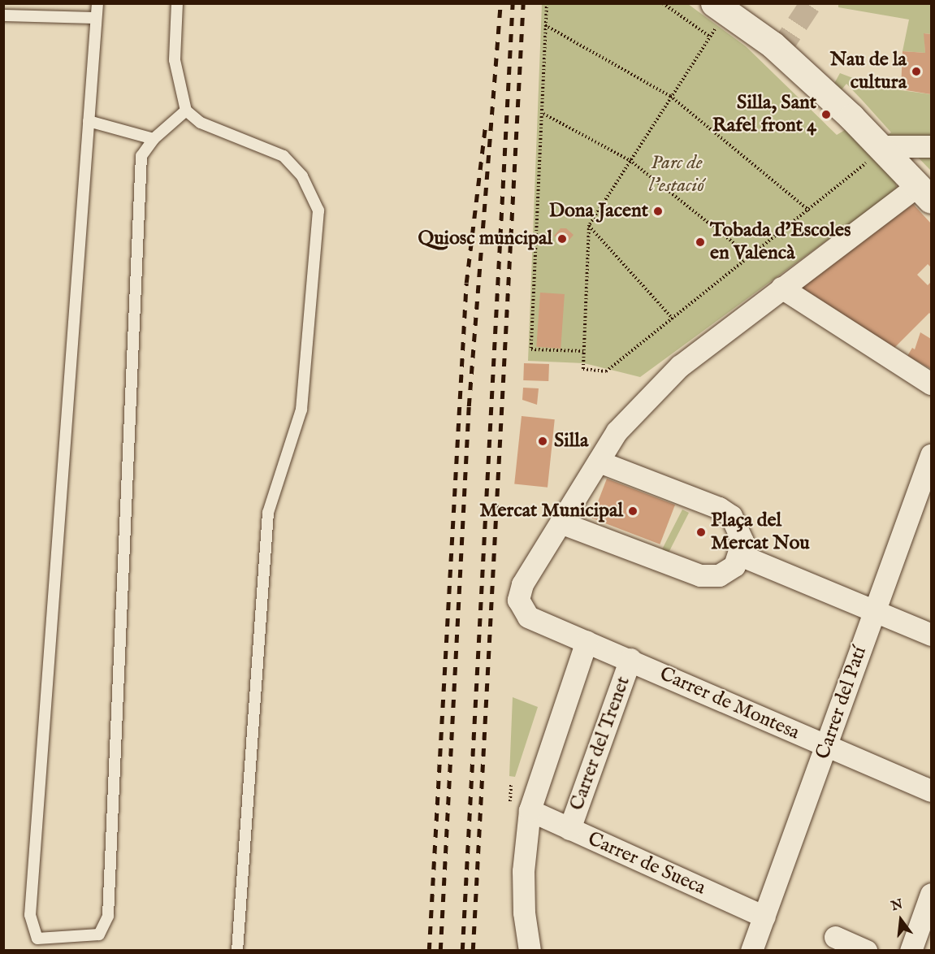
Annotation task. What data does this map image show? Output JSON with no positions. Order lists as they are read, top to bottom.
{
  "streets": {
    "street": [
      "Carrer del Patí",
      "Carrer de Montesa",
      "Carrer del Trenet",
      "Carrer de Sueca"
    ]
  },
  "crossings": [
    ["Carrer del Patí", "Carrer de Montesa"],
    ["Carrer del Patí", "Carrer de Sueca"],
    ["Carrer de Montesa", "Carrer del Trenet"],
    ["Carrer del Trenet", "Carrer de Sueca"]
  ],
  "parks": ["Parc de l'estació"],
  "places": [
    "Nau de la cultura",
    "Silla, Sant Rafel front 4",
    "Dona Jacent",
    "Quiosc muncipal",
    "Tobada d'Escoles en Valencà",
    "Silla",
    "Mercat Municipal",
    "Plaça del Mercat Nou"
  ],
  "north": "top"
}
